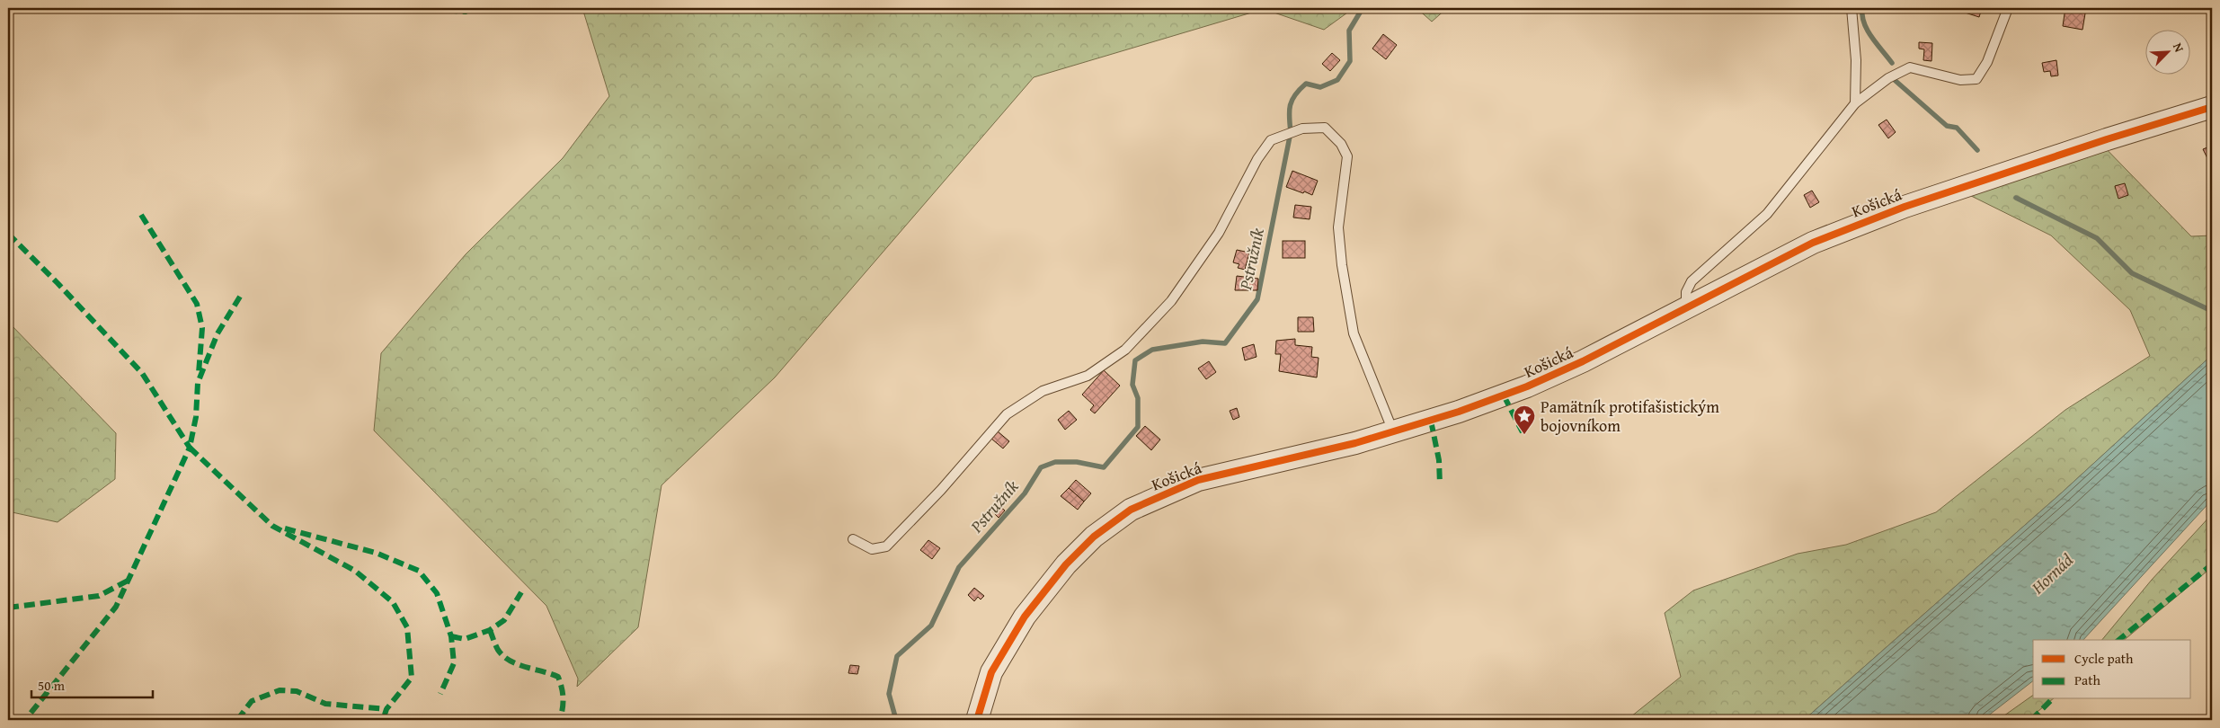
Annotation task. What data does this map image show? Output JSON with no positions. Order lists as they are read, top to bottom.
{
  "streets": {
    "street": ["Košická"]
  },
  "water": ["Pstružník", "Hornád"],
  "places": {
    "place": ["Pamätník protifašistickým bojovníkom"]
  },
  "legend": ["Cycle path", "Path"],
  "scale_bar": "50 m",
  "north": "top right"
}
